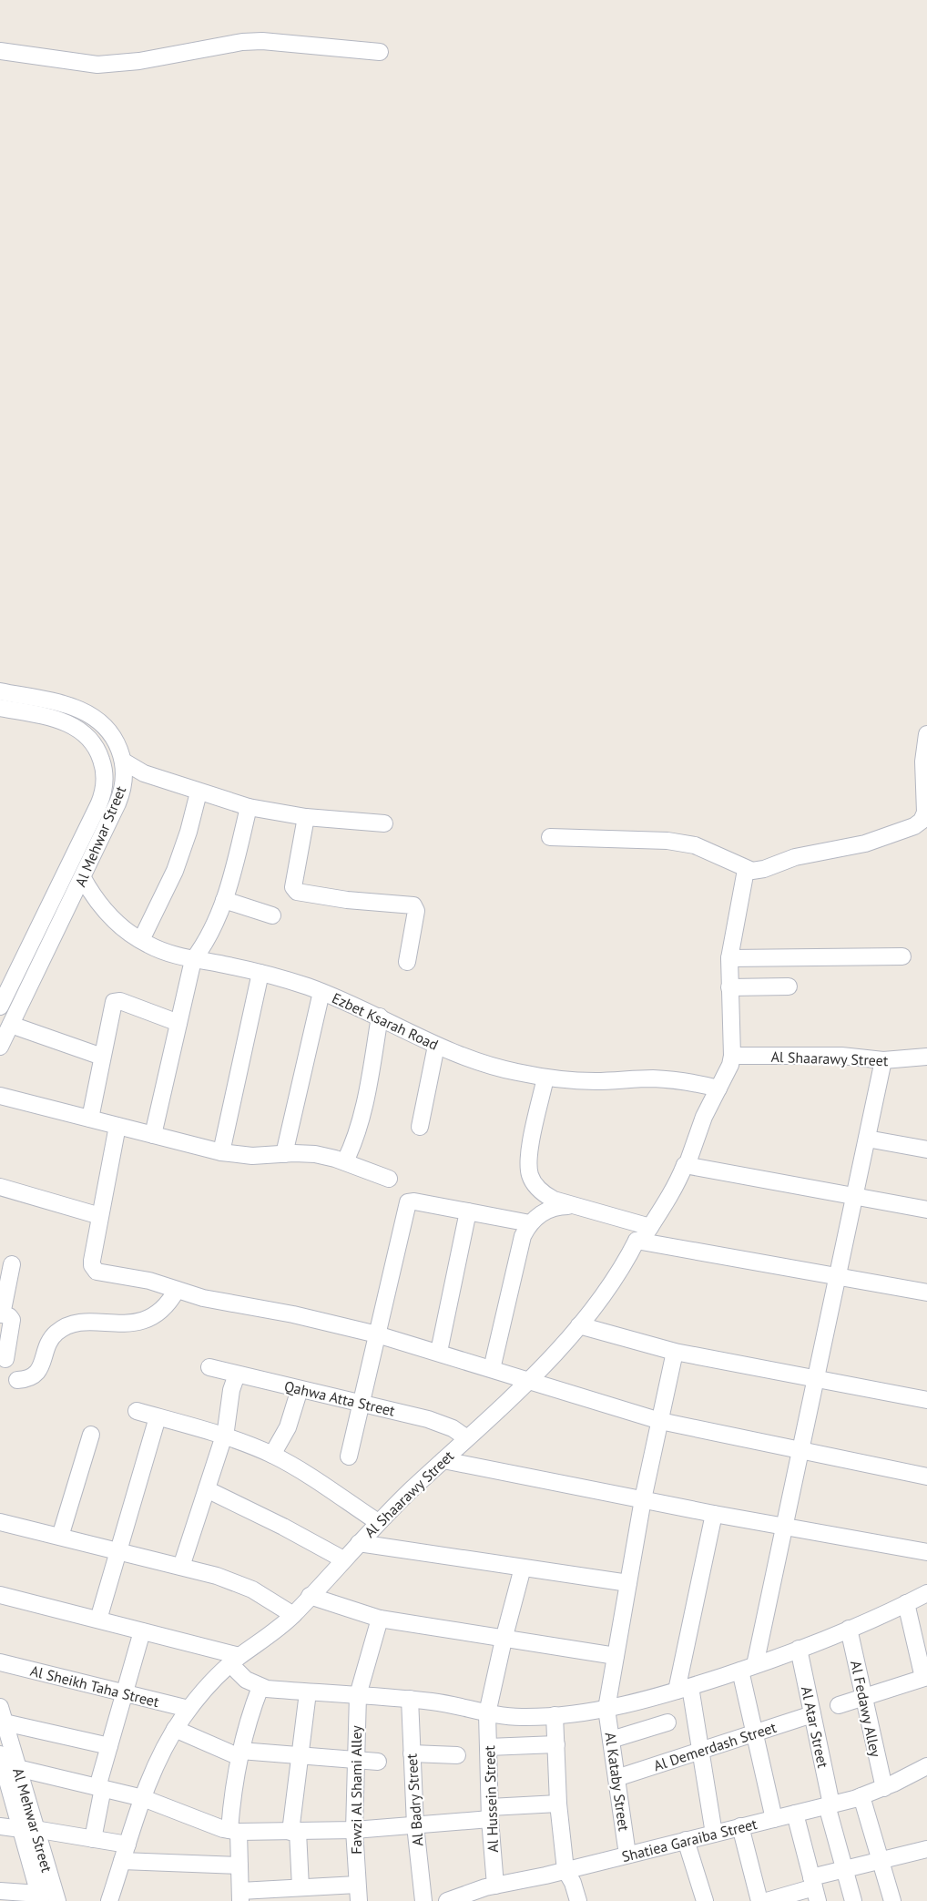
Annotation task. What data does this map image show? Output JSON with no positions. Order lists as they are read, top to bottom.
{
  "streets": {
    "street": [
      "Al Mehwar Street",
      "Ezbet Ksarah Road",
      "Al Shaarawy Street",
      "Qahwa Atta Street",
      "Al Sheikh Taha Street",
      "Al Fedawy Alley",
      "Al Atar Street",
      "Al Demerdash Street",
      "Al Kataby Street",
      "Fawzi Al Shami Alley",
      "Al Hussein Street",
      "Al Badry Street",
      "Shatiea Garaiba Street"
    ]
  },
  "crossings": [
    ["Al Mehwar Street", "Ezbet Ksarah Road"],
    ["Ezbet Ksarah Road", "Al Shaarawy Street"],
    ["Al Shaarawy Street", "Qahwa Atta Street"],
    ["Al Shaarawy Street", "Al Sheikh Taha Street"],
    ["Al Fedawy Alley", "Shatiea Garaiba Street"],
    ["Al Atar Street", "Al Demerdash Street"],
    ["Al Atar Street", "Shatiea Garaiba Street"],
    ["Al Demerdash Street", "Al Kataby Street"],
    ["Al Kataby Street", "Shatiea Garaiba Street"],
    ["Al Hussein Street", "Shatiea Garaiba Street"]
  ]
}
